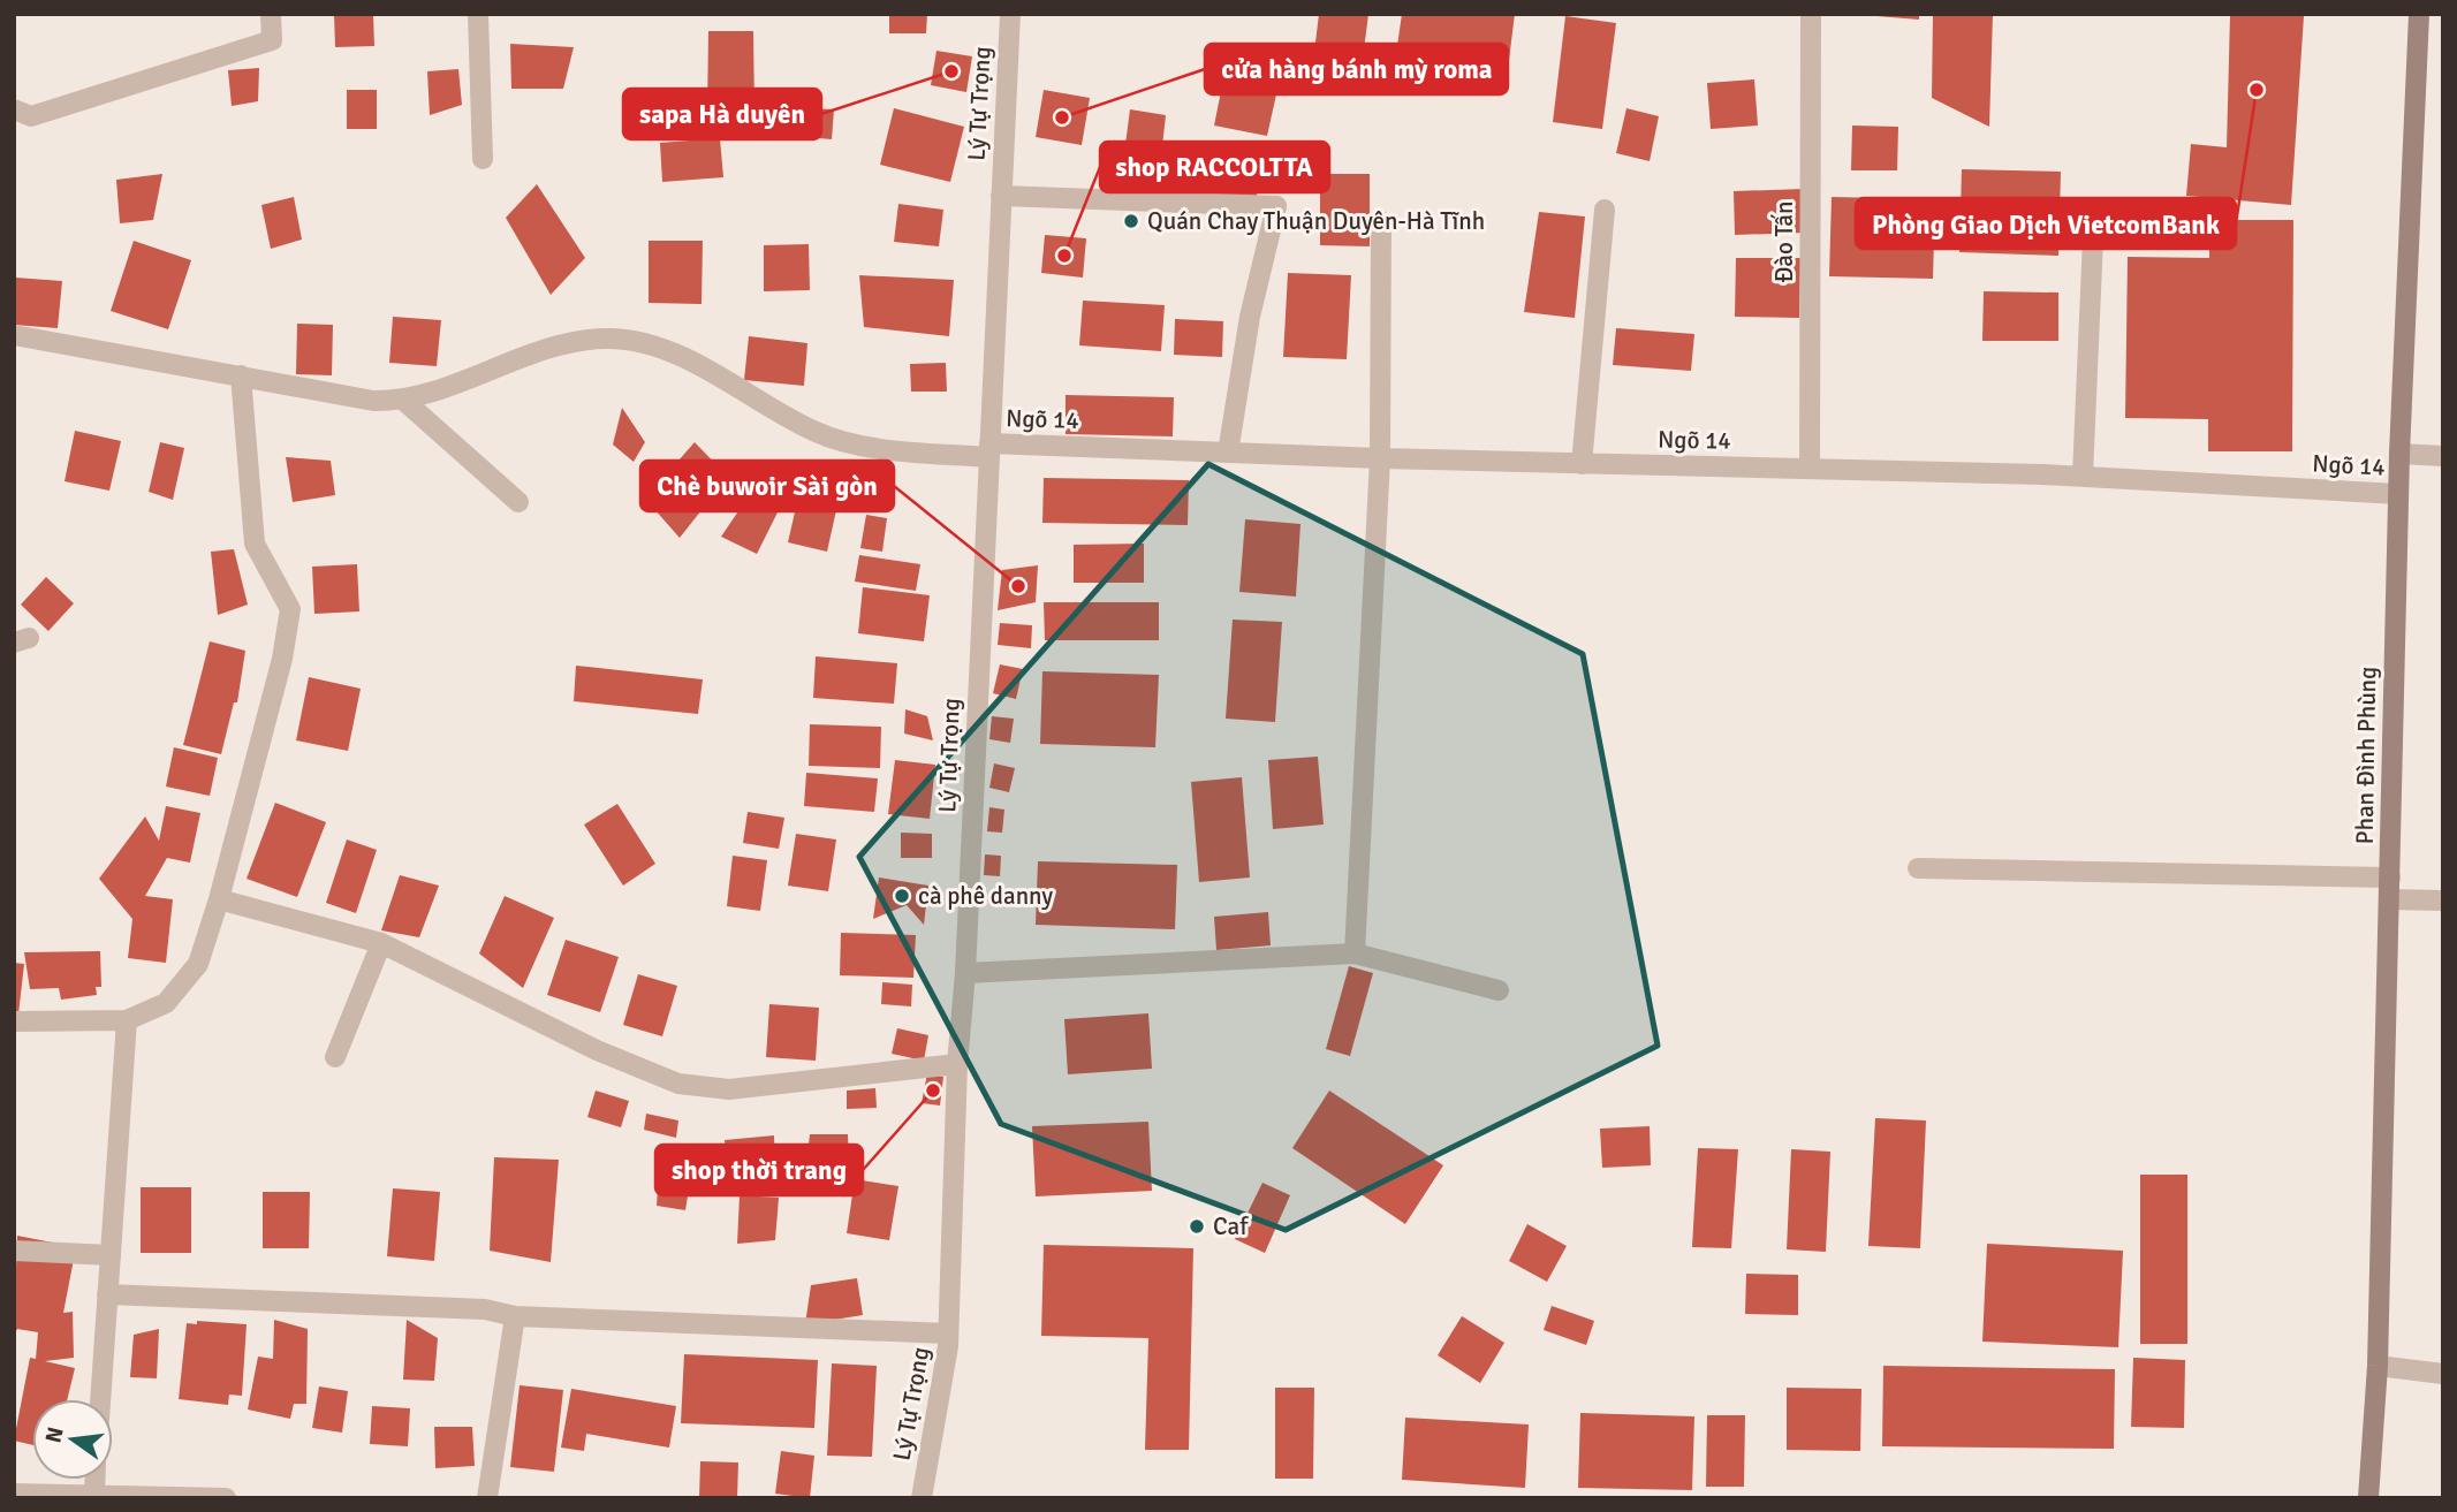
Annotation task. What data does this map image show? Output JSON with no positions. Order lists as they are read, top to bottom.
{
  "streets": {
    "main road": ["Phan Đình Phùng"],
    "street": ["Lý Tự Trọng", "Đào Tấn", "Ngõ 14"]
  },
  "crossings": [
    ["Lý Tự Trọng", "Ngõ 14"],
    ["Đào Tấn", "Ngõ 14"],
    ["Ngõ 14", "Phan Đình Phùng"]
  ],
  "places": [
    "sapa Hà duyên",
    "Phòng Giao Dịch VietcomBank",
    "cửa hàng bánh mỳ roma",
    "Quán Chay Thuận Duyên-Hà Tĩnh",
    "shop RACCOLTTA",
    "Chè buwoir Sài gòn",
    "cà phê danny",
    "shop thời trang",
    "Caf"
  ],
  "north": "left"
}
